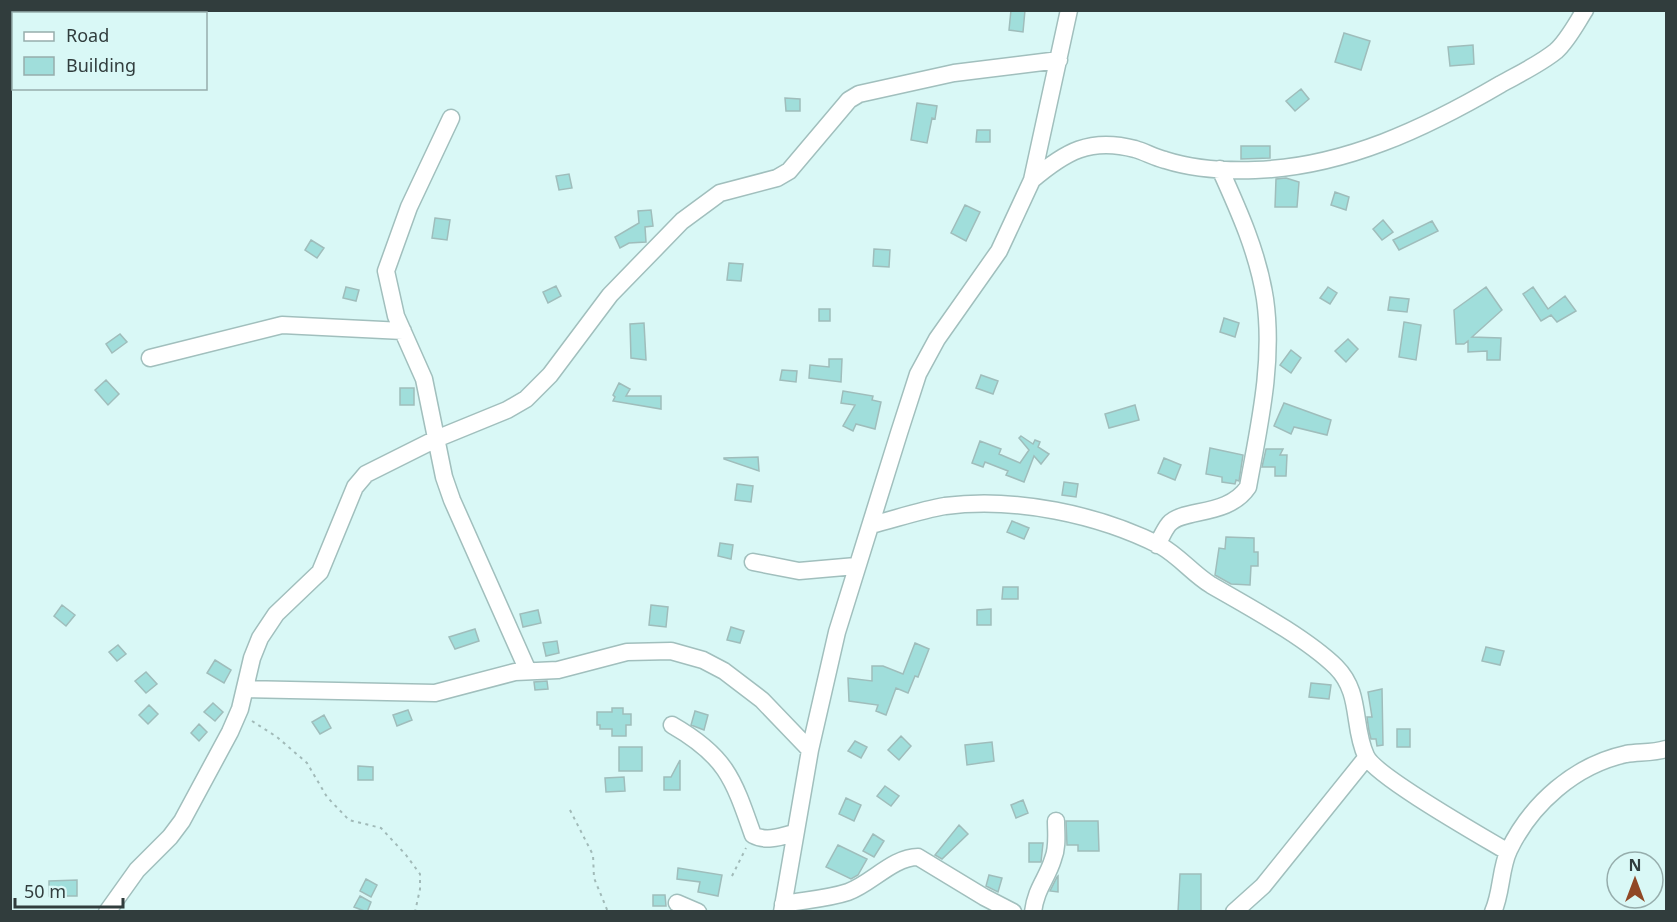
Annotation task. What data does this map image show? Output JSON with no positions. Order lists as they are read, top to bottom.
{
  "legend": ["Road", "Building"],
  "scale_bar": "50 m",
  "north": "top"
}
